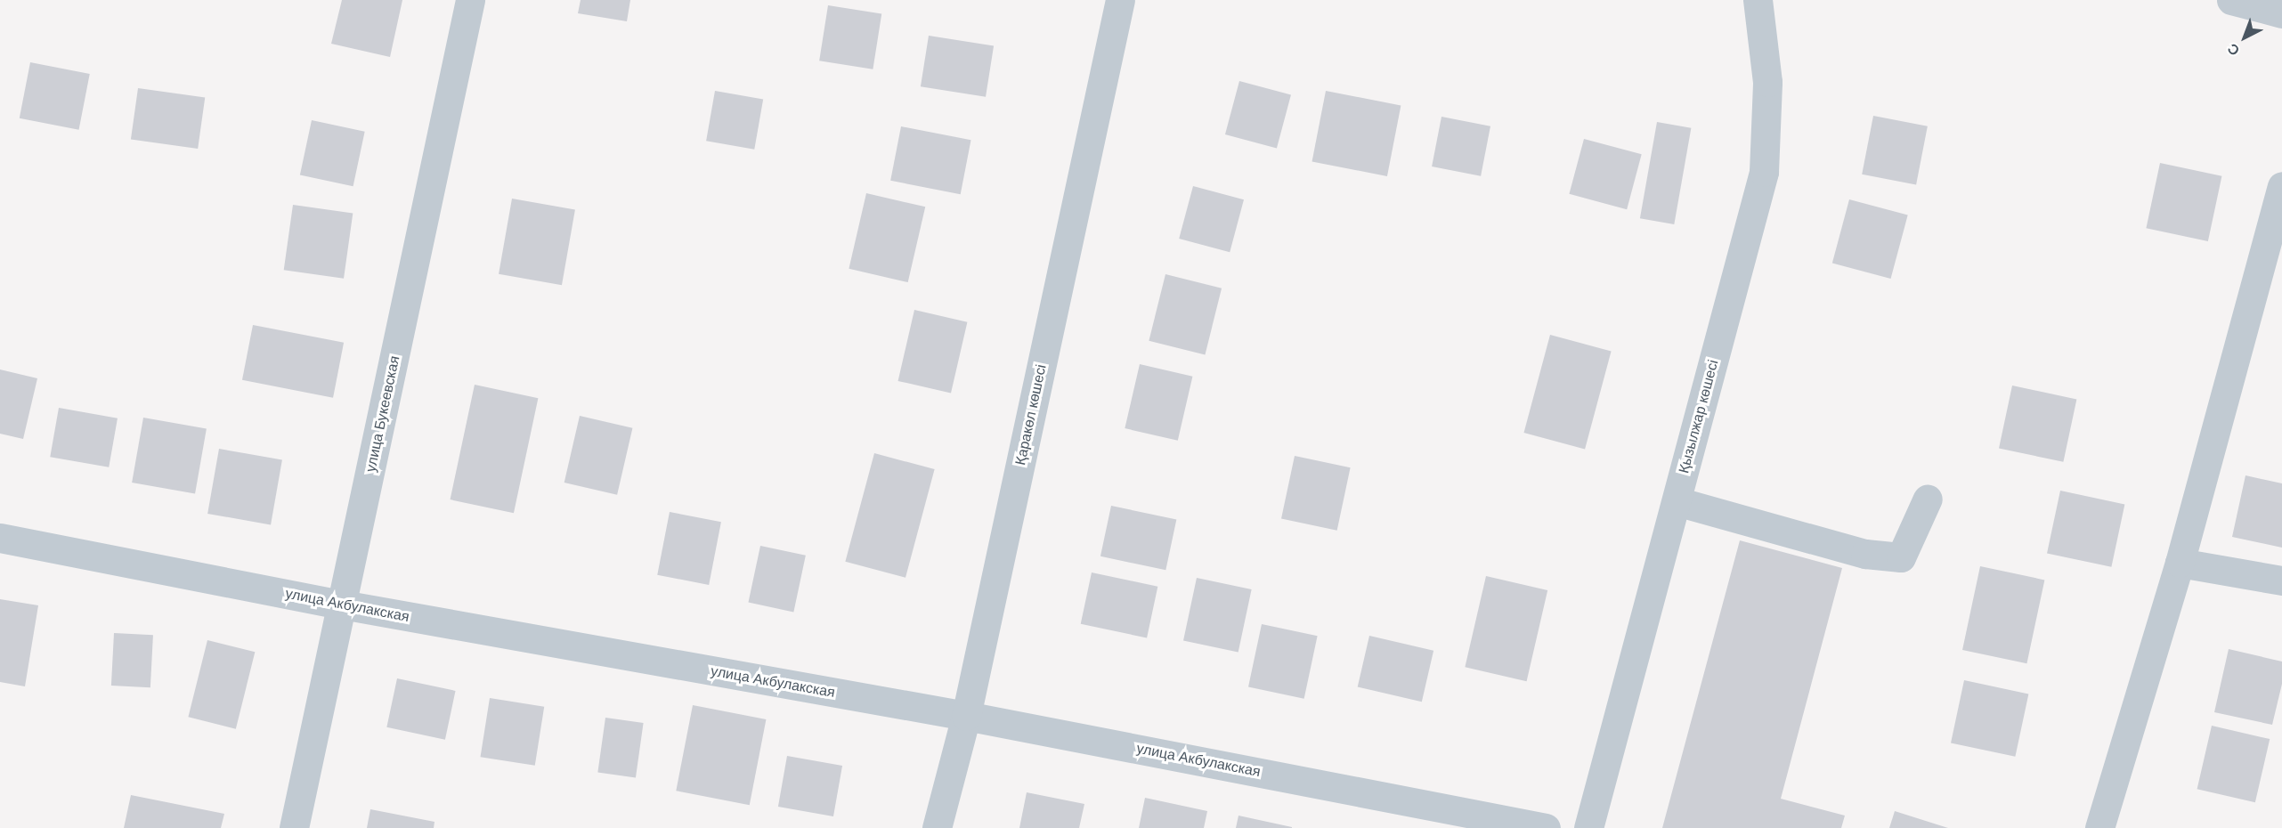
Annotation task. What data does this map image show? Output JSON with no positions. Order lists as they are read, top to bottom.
{
  "streets": {
    "street": [
      "улица Букеевская",
      "Қаракөл көшесі",
      "Қызылжар көшесі",
      "улица Акбулакская"
    ]
  },
  "crossings": [
    ["улица Букеевская", "улица Акбулакская"],
    ["Қаракөл көшесі", "улица Акбулакская"]
  ],
  "north": "bottom left"
}
